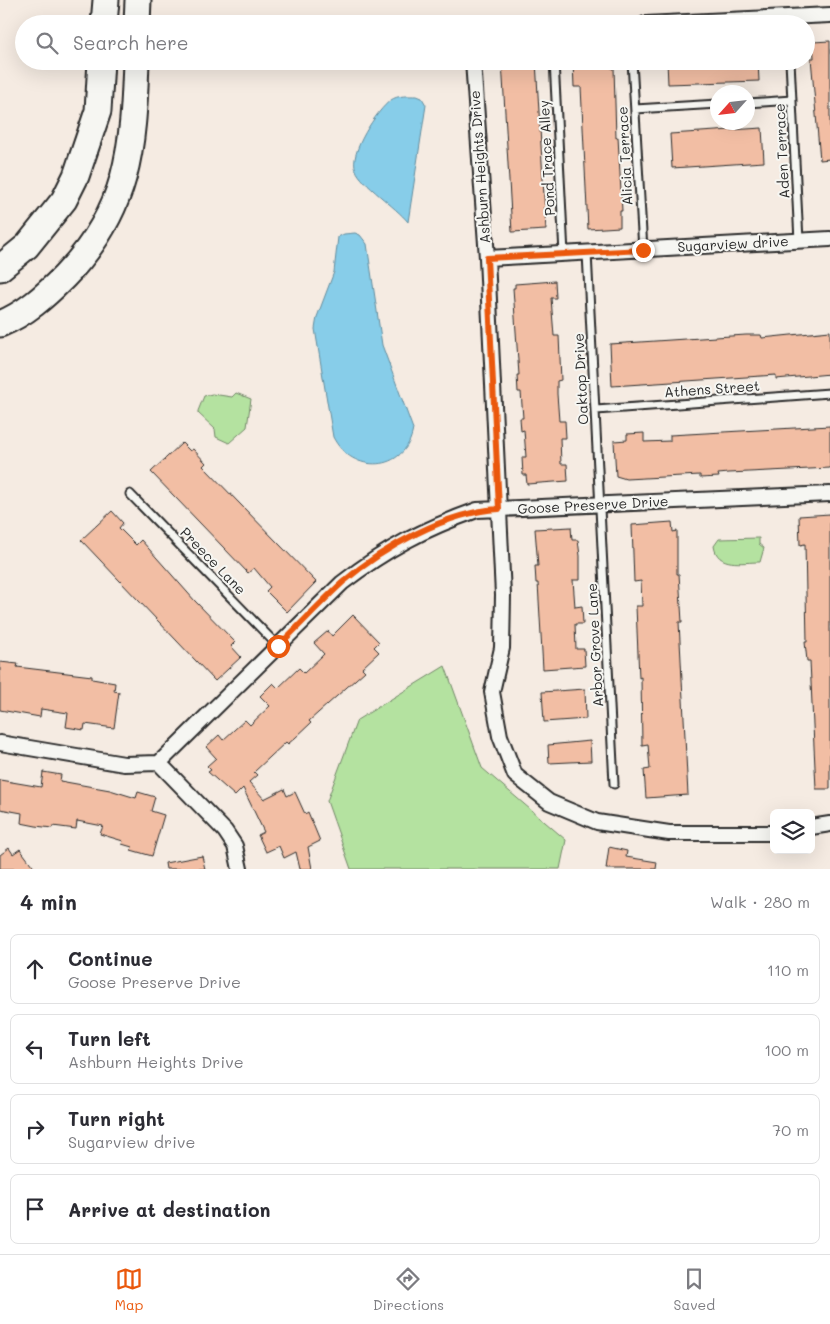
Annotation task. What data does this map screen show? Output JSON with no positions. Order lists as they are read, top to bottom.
{
  "streets": {
    "street": ["Ashburn Heights Drive", "Sugarview drive", "Goose Preserve Drive"],
    "lane": [
      "Aden Terrace",
      "Alicia Terrace",
      "Pond Trace Alley",
      "Oaktop Drive",
      "Athens Street",
      "Preece Lane",
      "Arbor Grove Lane"
    ]
  },
  "crossings": [
    ["Aden Terrace", "Sugarview drive"],
    ["Alicia Terrace", "Sugarview drive"],
    ["Pond Trace Alley", "Sugarview drive"],
    ["Ashburn Heights Drive", "Sugarview drive"],
    ["Ashburn Heights Drive", "Goose Preserve Drive"],
    ["Sugarview drive", "Oaktop Drive"],
    ["Oaktop Drive", "Athens Street"],
    ["Oaktop Drive", "Goose Preserve Drive"],
    ["Oaktop Drive", "Arbor Grove Lane"],
    ["Goose Preserve Drive", "Preece Lane"],
    ["Goose Preserve Drive", "Arbor Grove Lane"]
  ],
  "north": "bottom left",
  "page": {
    "search": "Search here",
    "heading": ["4 min", "Walk · 280 m"],
    "list": [
      ["Continue", "Goose Preserve Drive", "110 m"],
      ["Turn left", "Ashburn Heights Drive", "100 m"],
      ["Turn right", "Sugarview drive", "70 m"],
      "Arrive at destination"
    ],
    "nav": ["Map", "Directions", "Saved"]
  }
}
